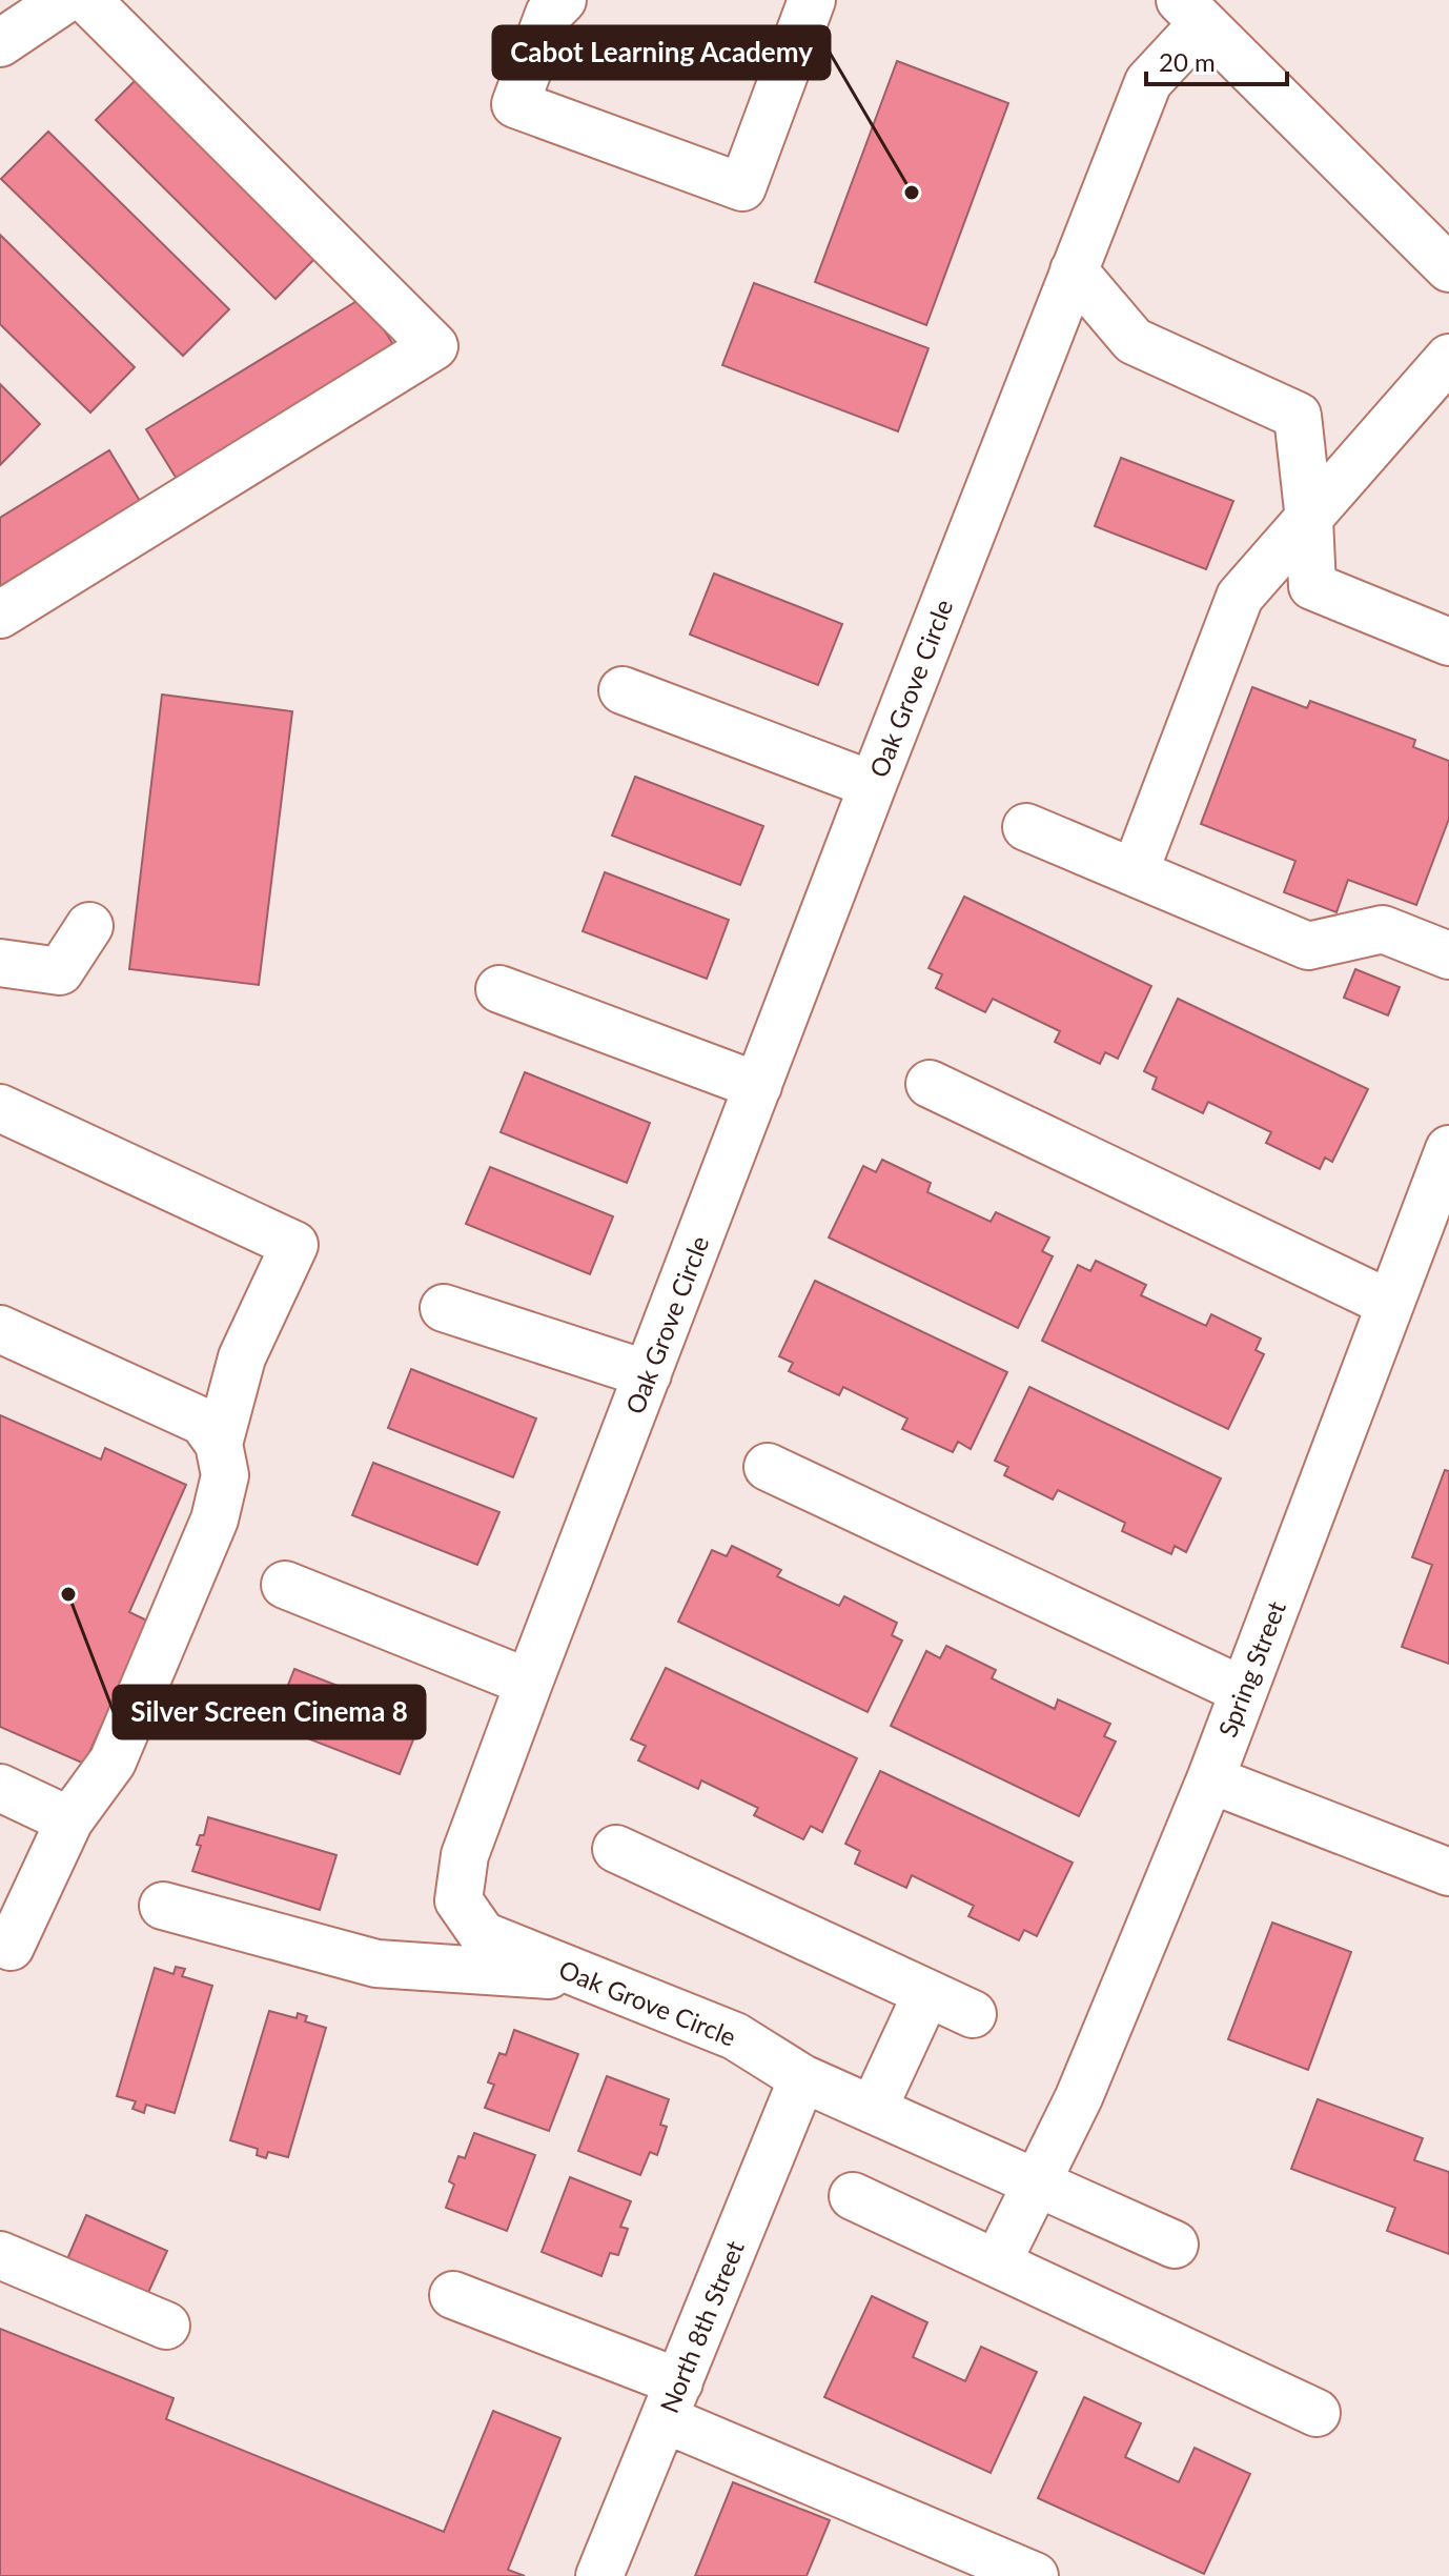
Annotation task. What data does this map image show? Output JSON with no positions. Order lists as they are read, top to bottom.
{
  "streets": {
    "street": ["Oak Grove Circle", "Spring Street", "North 8th Street"]
  },
  "crossings": [
    ["Oak Grove Circle", "Spring Street"],
    ["Oak Grove Circle", "North 8th Street"]
  ],
  "places": ["Cabot Learning Academy", "Silver Screen Cinema 8"],
  "scale_bar": "20 m"
}
